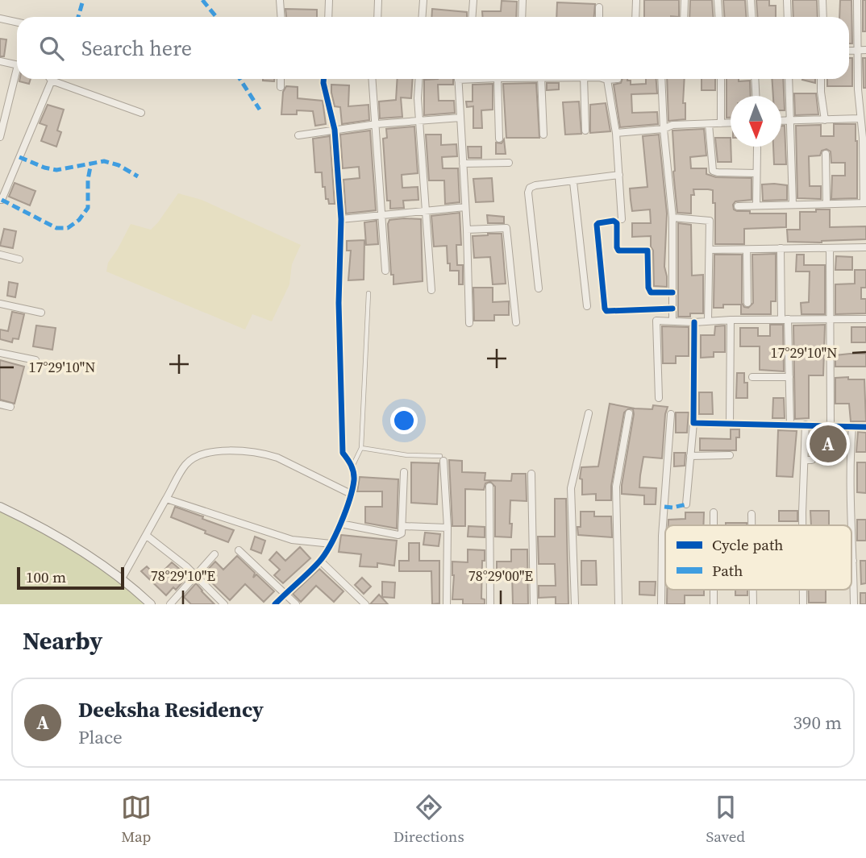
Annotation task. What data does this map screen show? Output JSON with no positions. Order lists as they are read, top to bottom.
{
  "legend": ["Cycle path", "Path"],
  "scale_bar": "100 m",
  "north": "bottom",
  "page": {
    "search": "Search here",
    "pins": "A",
    "scale": "100 m",
    "heading": "Nearby",
    "list": [
      {
        "mark": "A",
        "name": "Deeksha Residency",
        "note": "Place",
        "value": "390 m"
      }
    ],
    "nav": ["Map", "Directions", "Saved"]
  },
  "coordinates": ["17°29'10\"N", "78°29'10\"E", "78°29'00\"E"]
}
